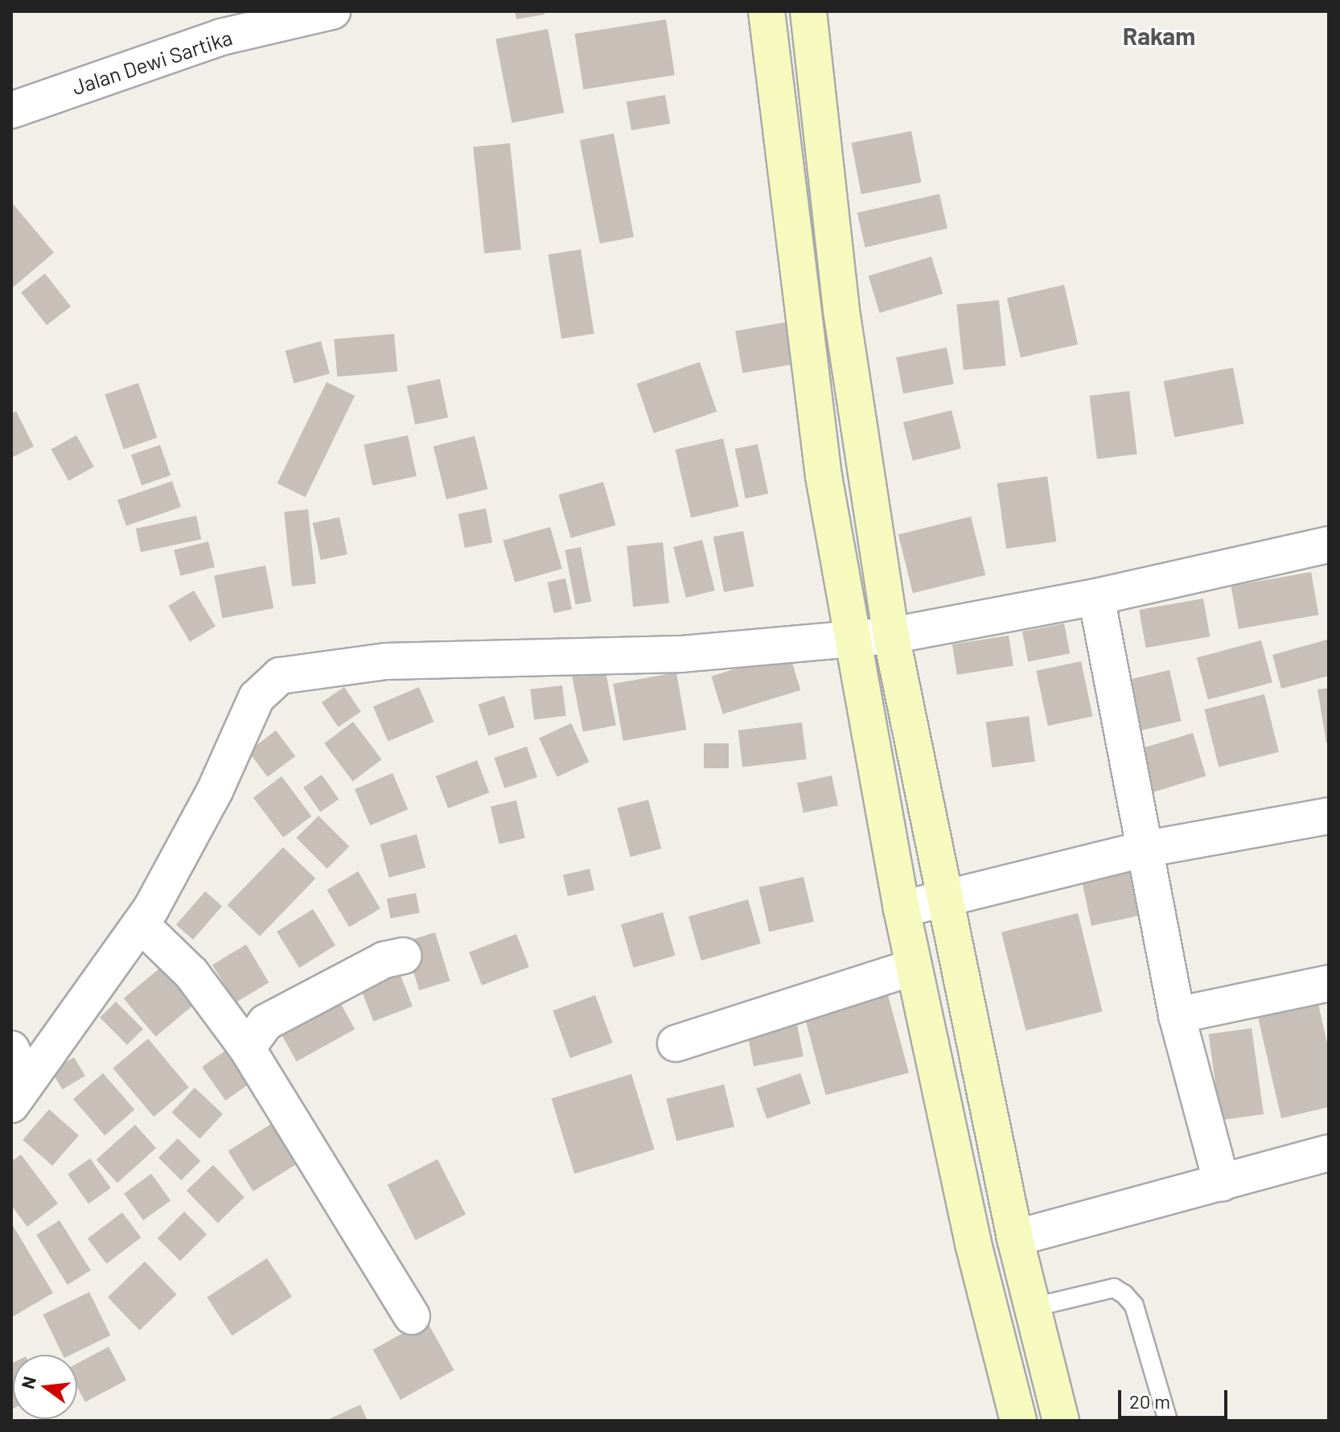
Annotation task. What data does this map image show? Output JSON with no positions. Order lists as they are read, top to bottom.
{
  "streets": {
    "street": ["Jalan Dewi Sartika"]
  },
  "districts": ["Rakam"],
  "scale_bar": "20 m",
  "north": "left"
}
